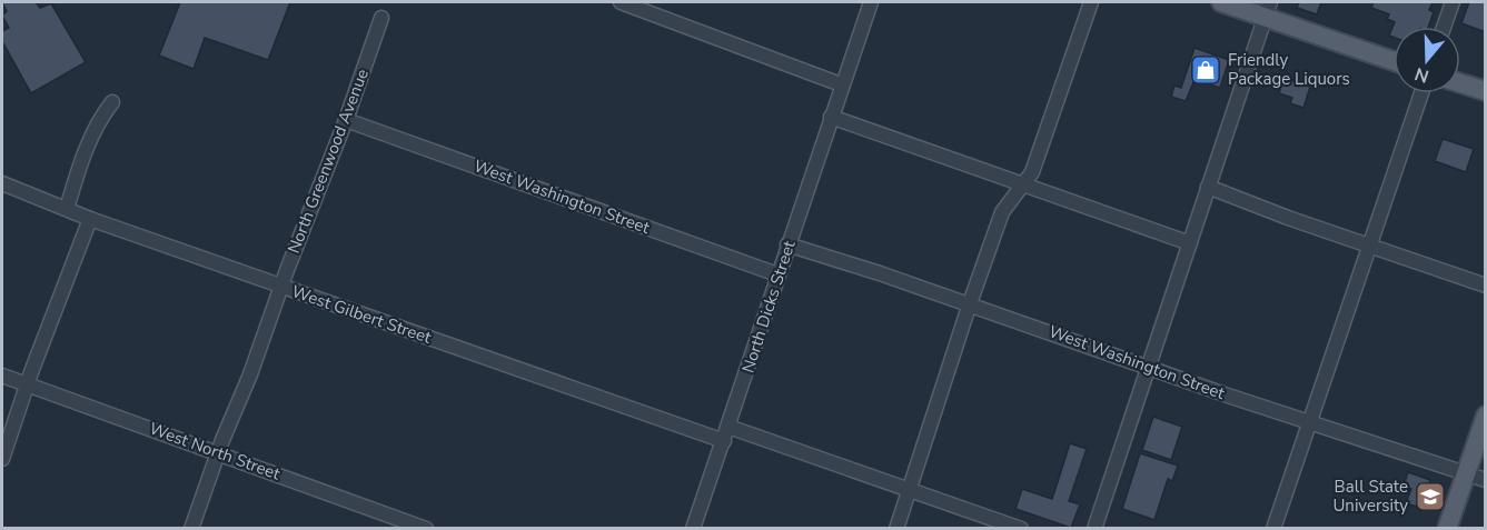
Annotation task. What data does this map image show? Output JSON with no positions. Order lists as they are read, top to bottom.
{
  "streets": {
    "street": [
      "North Greenwood Avenue",
      "West Washington Street",
      "North Dicks Street",
      "West Gilbert Street",
      "West North Street"
    ]
  },
  "crossings": [
    ["North Greenwood Avenue", "West Washington Street"],
    ["North Greenwood Avenue", "West Gilbert Street"],
    ["North Greenwood Avenue", "West North Street"],
    ["West Washington Street", "North Dicks Street"],
    ["North Dicks Street", "West Gilbert Street"]
  ],
  "places": {
    "shop": ["Friendly Package Liquors"],
    "school or university": ["Ball State University"]
  },
  "north": "bottom"
}
